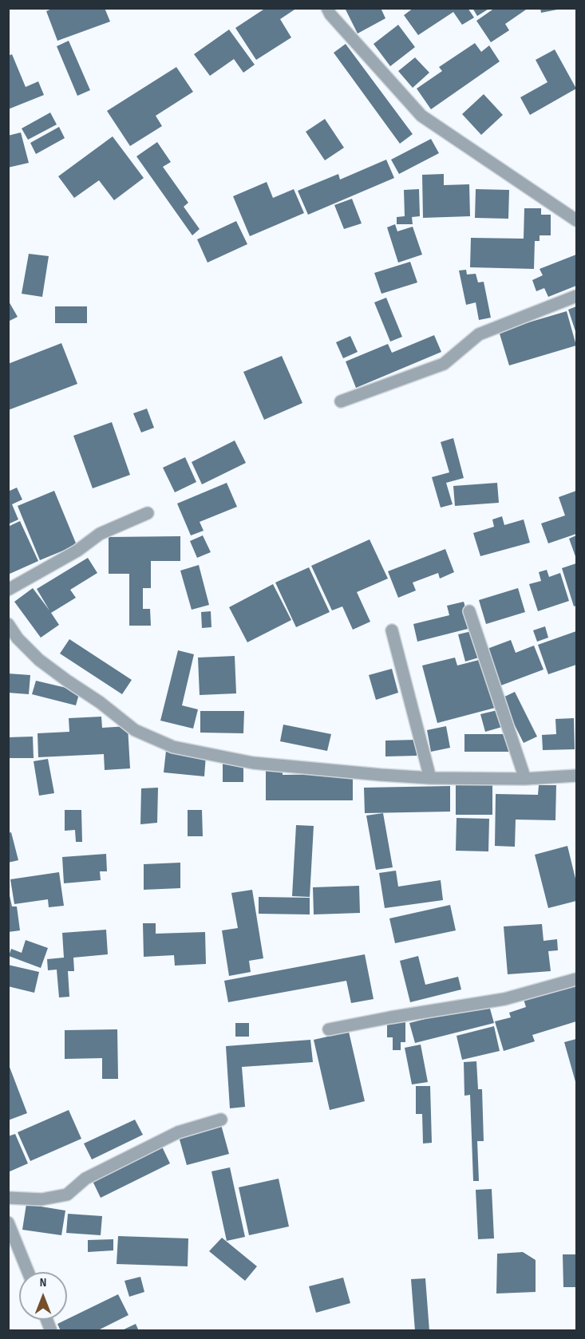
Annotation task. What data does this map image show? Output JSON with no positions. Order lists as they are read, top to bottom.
{
  "north": "top"
}
